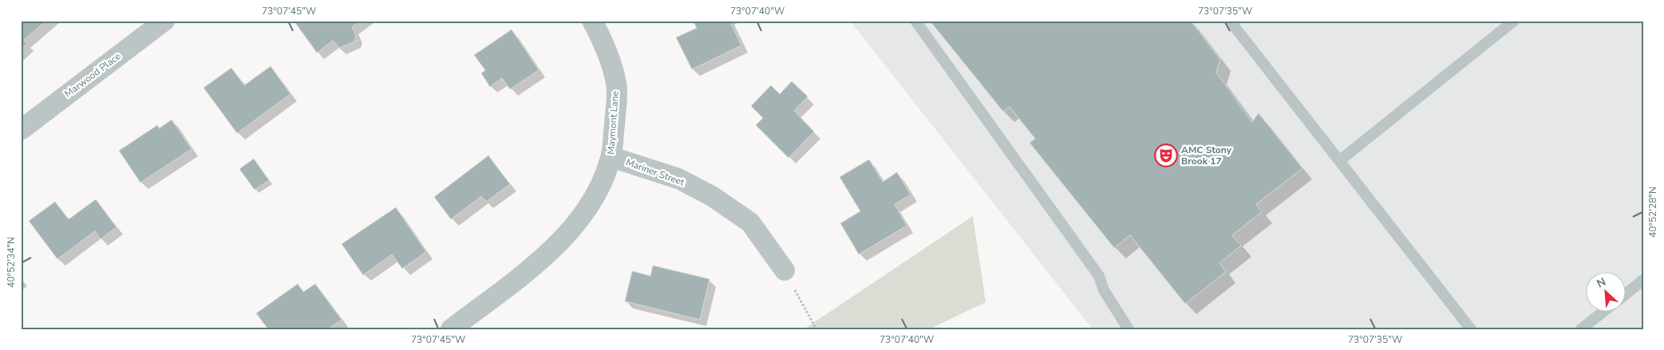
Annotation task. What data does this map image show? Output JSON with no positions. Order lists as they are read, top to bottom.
{
  "streets": {
    "street": ["Marwood Place", "Maymont Lane", "Mariner Street"]
  },
  "crossings": [
    ["Maymont Lane", "Mariner Street"]
  ],
  "places": {
    "theatre": ["AMC Stony Brook 17"]
  },
  "north": "top left",
  "coordinates": [
    "73°07'45\"W",
    "73°07'40\"W",
    "73°07'35\"W",
    "40°52'28\"N",
    "40°52'34\"N"
  ]
}
